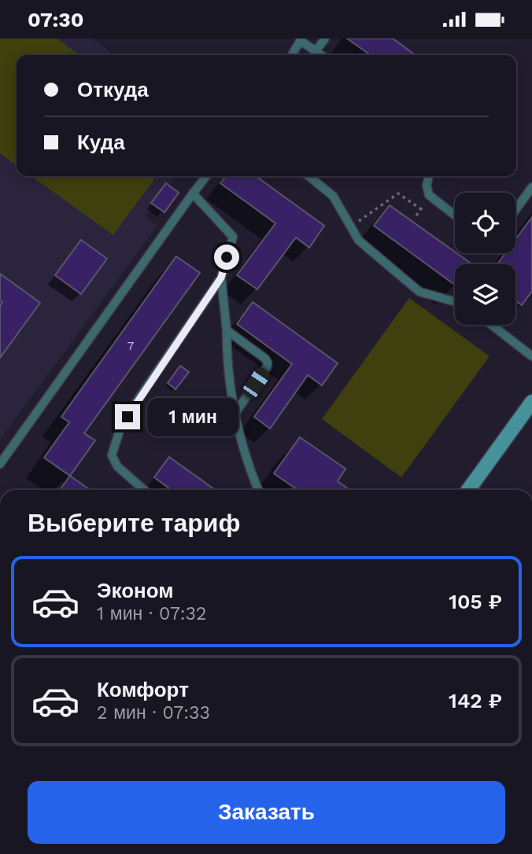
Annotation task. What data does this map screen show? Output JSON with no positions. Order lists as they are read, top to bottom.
{
  "house_numbers": ["7"],
  "page": {
    "status": "07:30",
    "banner": ["Откуда", "Куда"],
    "bubble": "1 мин",
    "heading": "Выберите тариф",
    "list": [
      {
        "name": "Эконом",
        "note": "1 мин · 07:32",
        "value": "105 ₽"
      },
      {
        "name": "Комфорт",
        "note": "2 мин · 07:33",
        "value": "142 ₽"
      }
    ],
    "buttons": "Заказать"
  }
}
